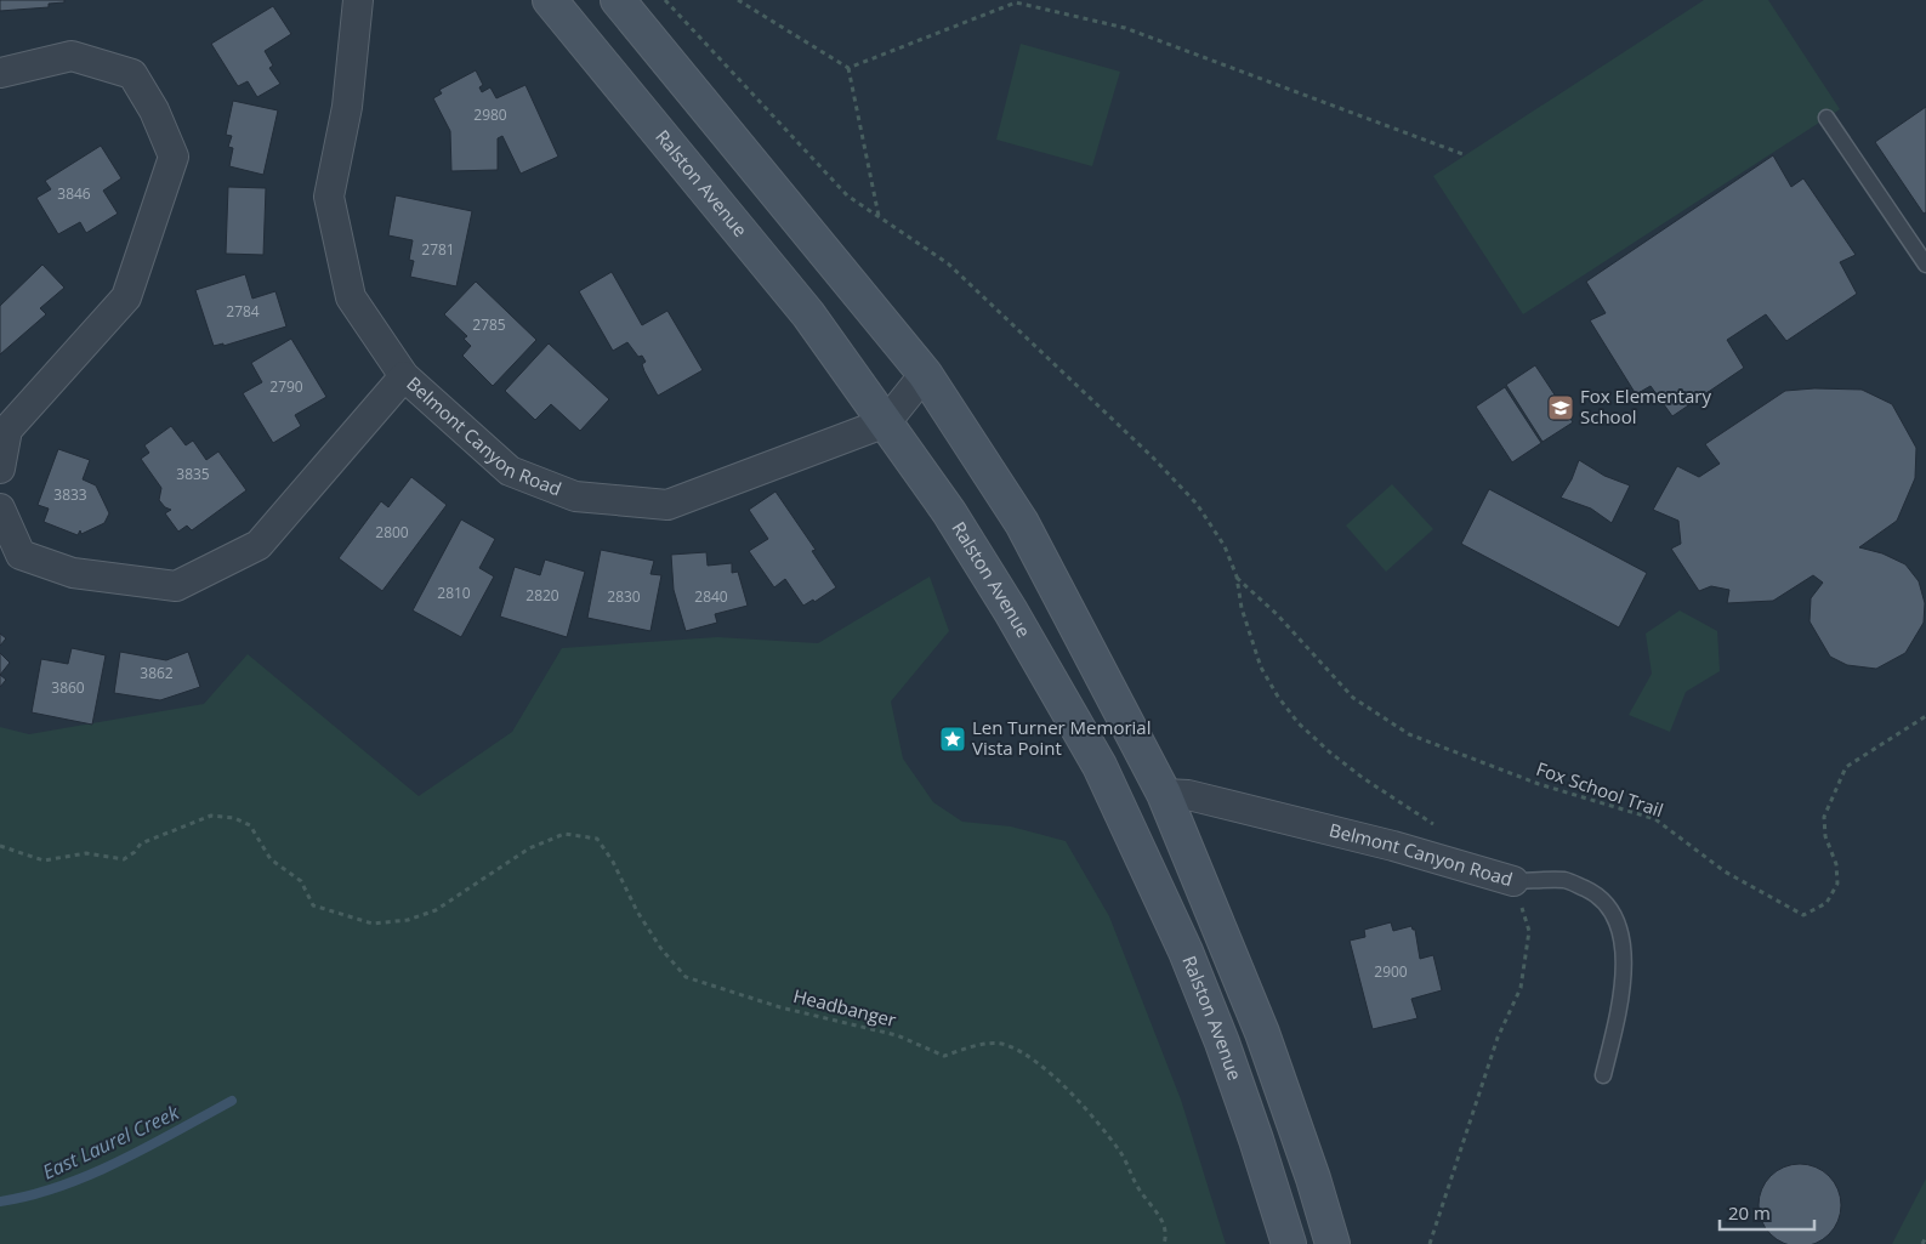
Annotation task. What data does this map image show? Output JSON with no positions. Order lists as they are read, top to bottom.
{
  "streets": {
    "main road": ["Ralston Avenue"],
    "street": ["Belmont Canyon Road"],
    "path": ["Fox School Trail", "Headbanger"]
  },
  "crossings": [
    ["Ralston Avenue", "Belmont Canyon Road"]
  ],
  "water": ["East Laurel Creek"],
  "places": {
    "school or university": ["Fox Elementary School"],
    "place": ["Len Turner Memorial Vista Point"]
  },
  "house_numbers": [
    "2980",
    "3846",
    "2781",
    "2784",
    "2785",
    "2790",
    "3835",
    "3833",
    "2800",
    "2810",
    "2820",
    "2830",
    "2840",
    "3862",
    "3860",
    "2900"
  ],
  "scale_bar": "20 m"
}
